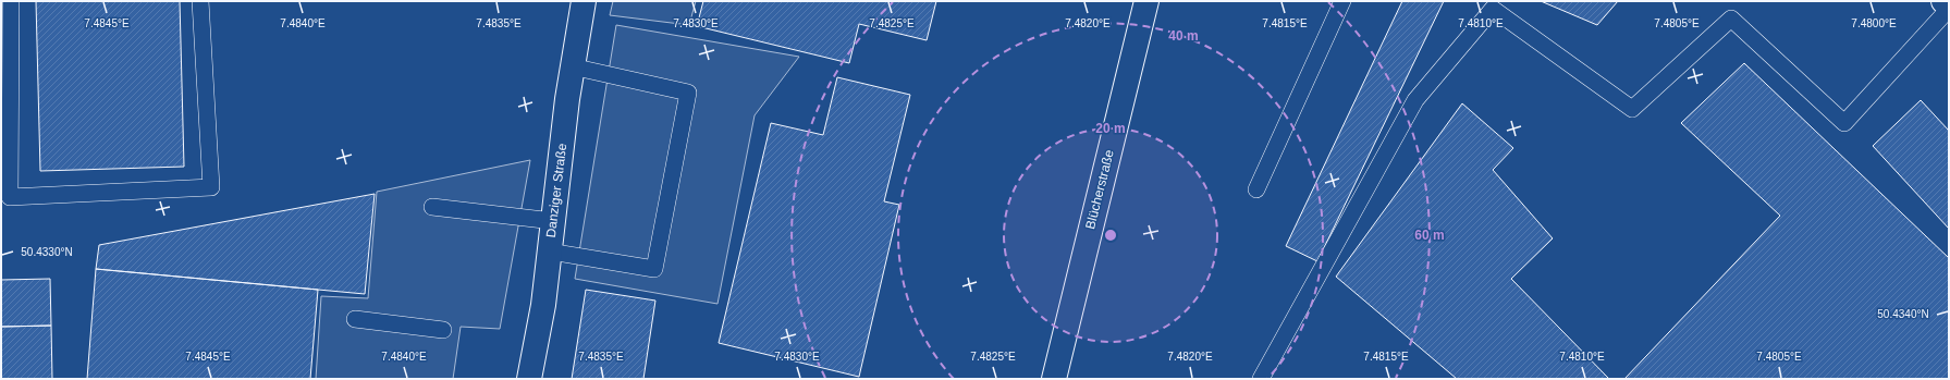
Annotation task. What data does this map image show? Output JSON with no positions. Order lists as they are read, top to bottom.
{
  "streets": {
    "street": ["Blücherstraße", "Danziger Straße"]
  },
  "coordinates": [
    "7.4845°E",
    "7.4840°E",
    "7.4835°E",
    "7.4830°E",
    "7.4825°E",
    "7.4820°E",
    "7.4815°E",
    "7.4810°E",
    "7.4805°E",
    "7.4800°E",
    "50.4330°N",
    "50.4340°N"
  ],
  "rings": ["40 m", "20 m", "60 m"]
}
